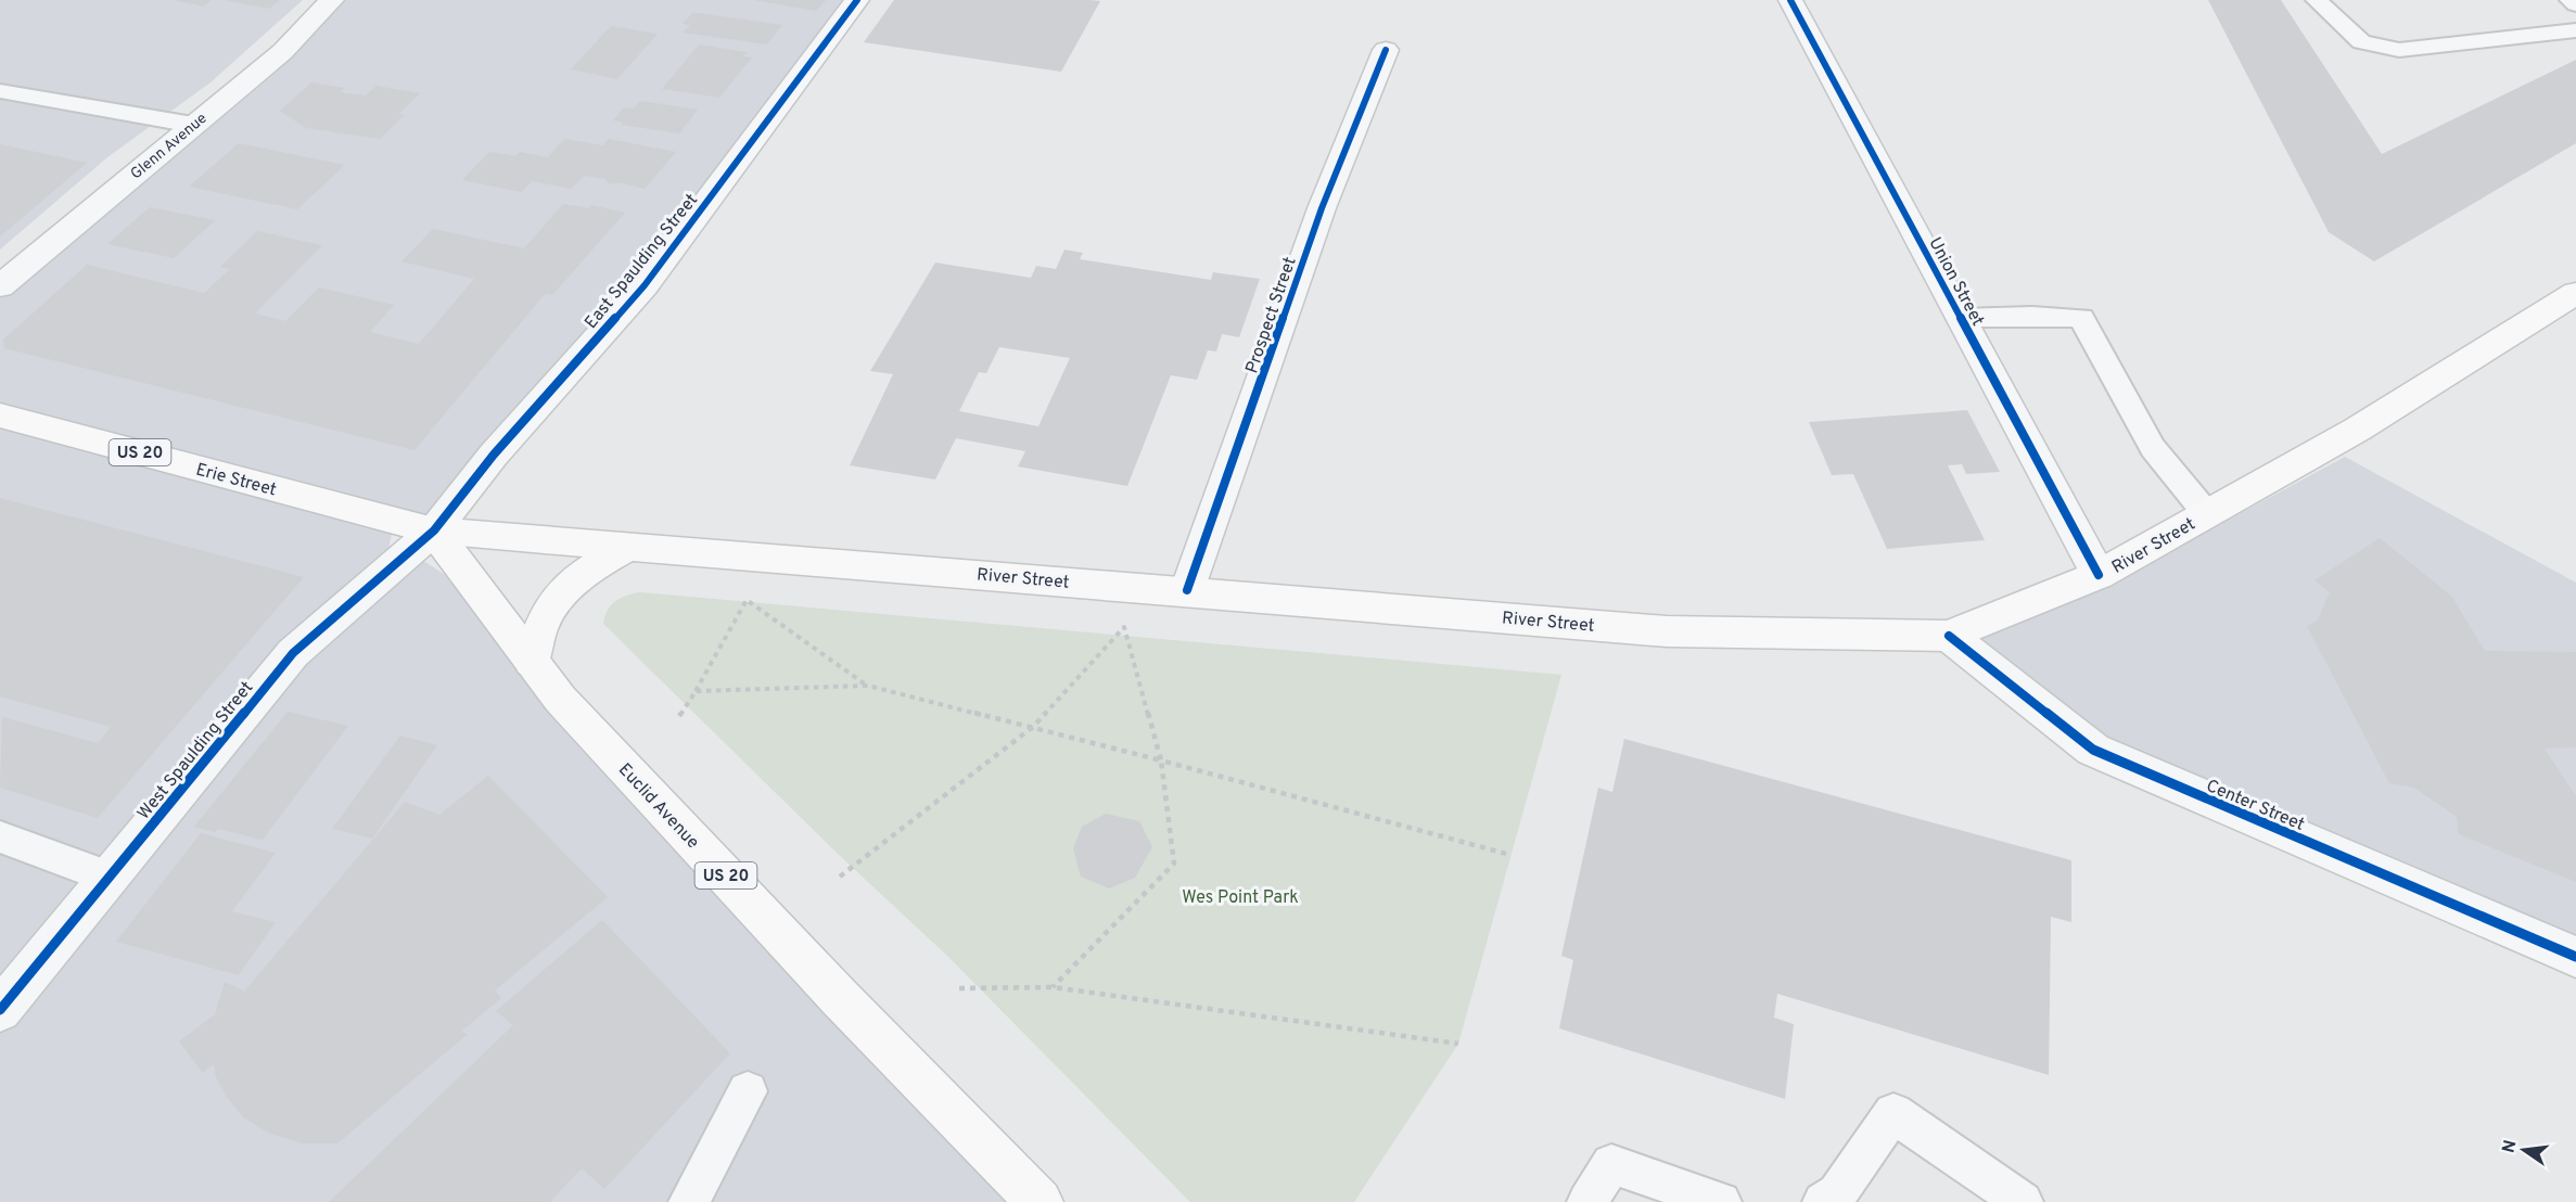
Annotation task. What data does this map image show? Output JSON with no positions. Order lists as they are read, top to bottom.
{
  "streets": {
    "main road": [
      "US 20",
      "Erie Street",
      "River Street",
      "Euclid Avenue"
    ],
    "street": [
      "Glenn Avenue",
      "East Spaulding Street",
      "Union Street",
      "Prospect Street",
      "West Spaulding Street",
      "Center Street"
    ]
  },
  "crossings": [
    ["East Spaulding Street", "Erie Street"],
    ["East Spaulding Street", "River Street"],
    ["East Spaulding Street", "West Spaulding Street"],
    ["East Spaulding Street", "Euclid Avenue"],
    ["Union Street", "River Street"],
    ["Prospect Street", "River Street"],
    ["Erie Street", "River Street"],
    ["Erie Street", "West Spaulding Street"],
    ["Erie Street", "Euclid Avenue"],
    ["River Street", "West Spaulding Street"],
    ["River Street", "Center Street"],
    ["River Street", "Euclid Avenue"],
    ["West Spaulding Street", "Euclid Avenue"]
  ],
  "parks": ["Wes Point Park"],
  "north": "left"
}
